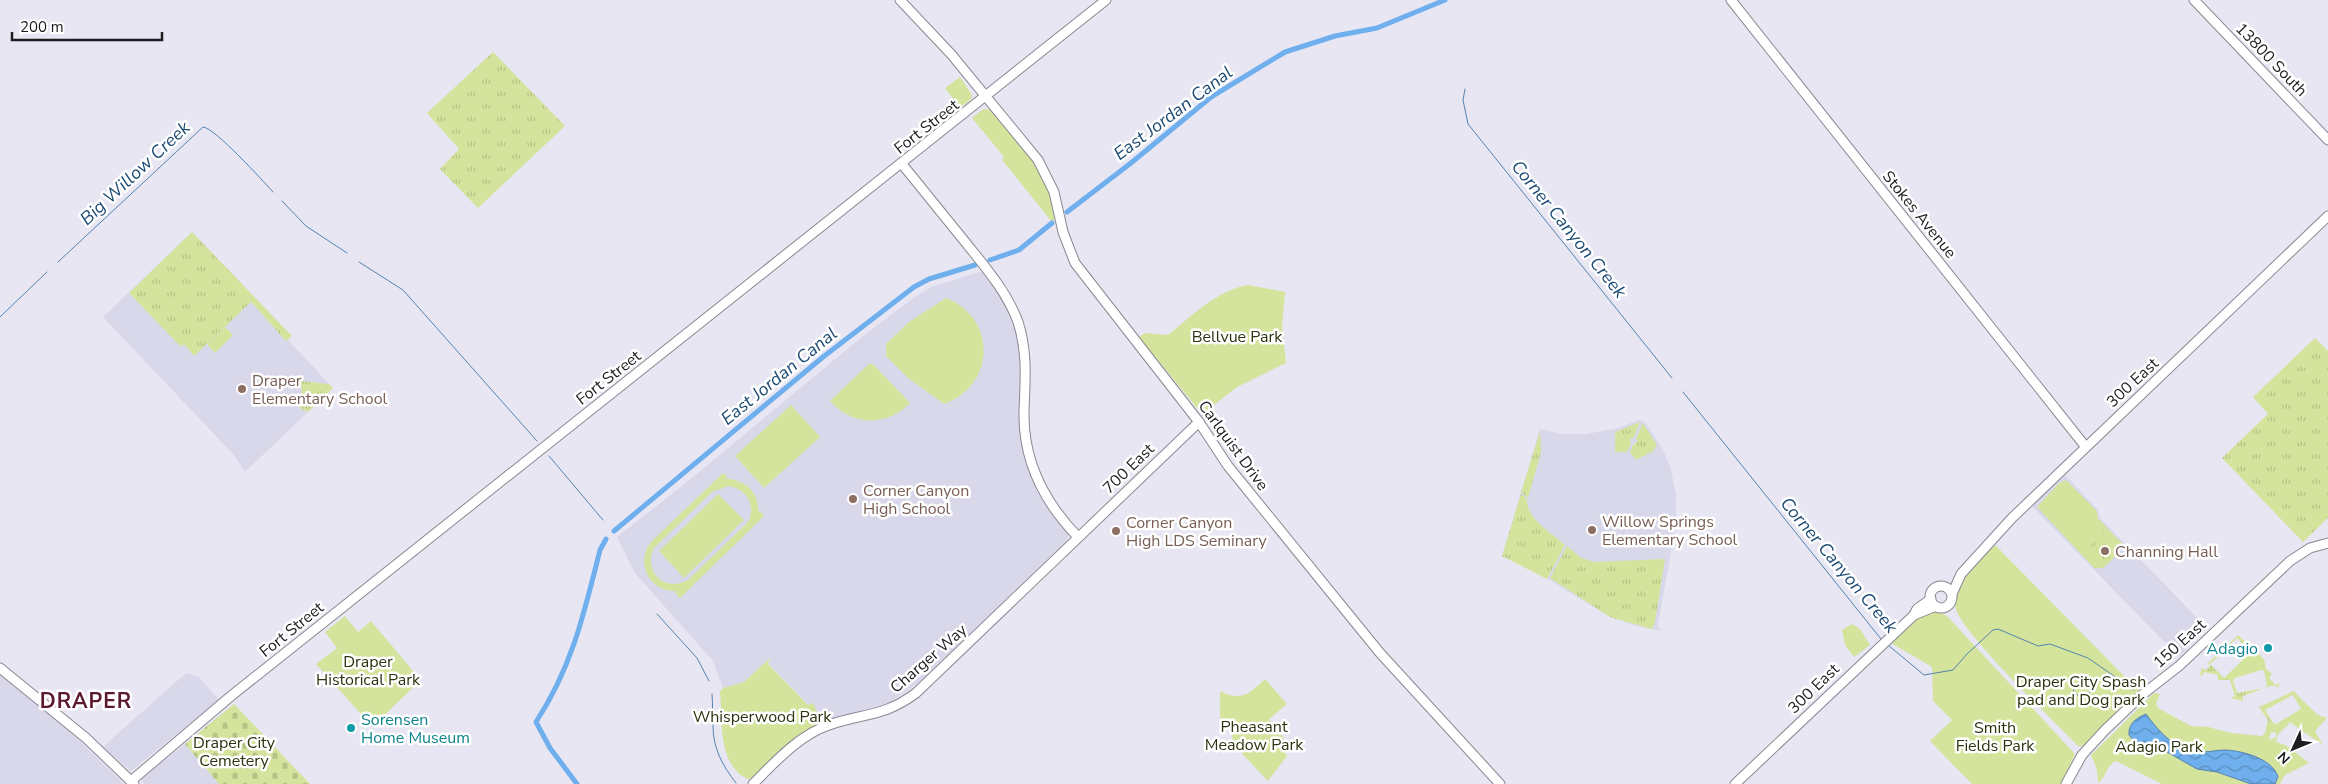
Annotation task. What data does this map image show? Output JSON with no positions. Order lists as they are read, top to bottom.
{
  "streets": {
    "street": [
      "13800 South",
      "Fort Street",
      "Stokes Avenue",
      "300 East",
      "Carlquist Drive",
      "700 East",
      "150 East",
      "Charger Way"
    ]
  },
  "crossings": [
    ["Fort Street", "Carlquist Drive"],
    ["Stokes Avenue", "300 East"],
    ["Carlquist Drive", "700 East"],
    ["700 East", "Charger Way"]
  ],
  "districts": ["DRAPER"],
  "water": ["East Jordan Canal", "Big Willow Creek", "Corner Canyon Creek"],
  "parks": [
    "Bellvue Park",
    "Draper Historical Park",
    "Draper City Spash pad and Dog park",
    "Whisperwood Park",
    "Pheasant Meadow Park",
    "Smith Fields Park",
    "Draper City Cemetery",
    "Adagio Park"
  ],
  "places": [
    "Draper Elementary School",
    "Corner Canyon High School",
    "Willow Springs Elementary School",
    "Corner Canyon High LDS Seminary",
    "Channing Hall",
    "Adagio",
    "Sorensen Home Museum"
  ],
  "scale_bar": "200 m",
  "north": "bottom left"
}
